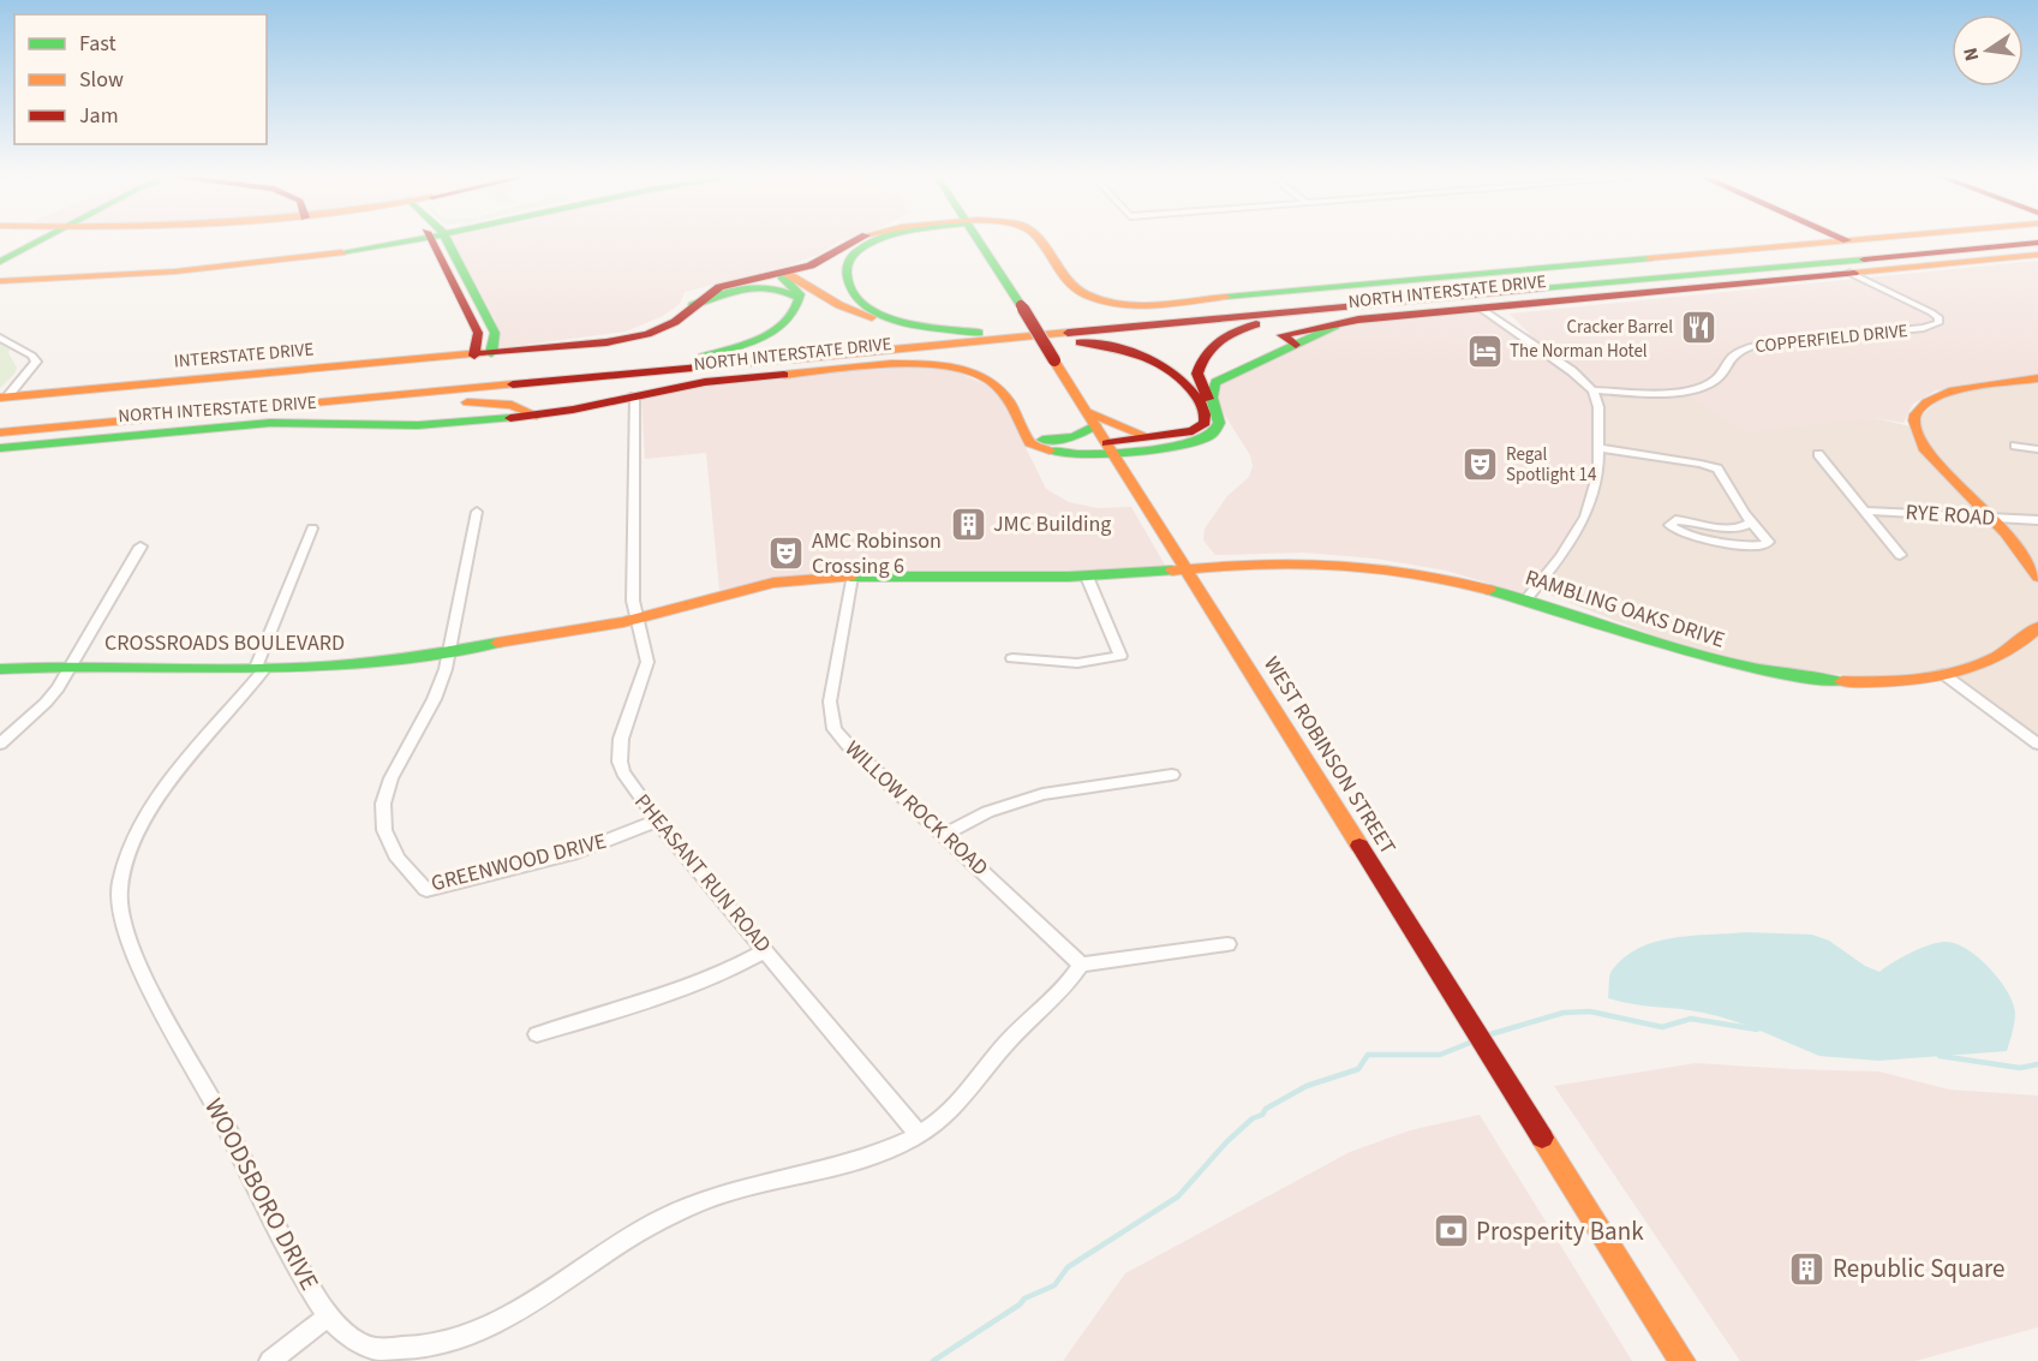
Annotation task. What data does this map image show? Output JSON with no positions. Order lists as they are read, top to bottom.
{
  "streets": {
    "main road": [
      "NORTH INTERSTATE DRIVE",
      "INTERSTATE DRIVE",
      "RAMBLING OAKS DRIVE",
      "CROSSROADS BOULEVARD",
      "WEST ROBINSON STREET"
    ],
    "street": [
      "COPPERFIELD DRIVE",
      "RYE ROAD",
      "WILLOW ROCK ROAD",
      "GREENWOOD DRIVE",
      "PHEASANT RUN ROAD",
      "WOODSBORO DRIVE"
    ]
  },
  "crossings": [
    ["NORTH INTERSTATE DRIVE", "COPPERFIELD DRIVE"],
    ["NORTH INTERSTATE DRIVE", "INTERSTATE DRIVE"],
    ["NORTH INTERSTATE DRIVE", "WEST ROBINSON STREET"],
    ["NORTH INTERSTATE DRIVE", "PHEASANT RUN ROAD"],
    ["RAMBLING OAKS DRIVE", "CROSSROADS BOULEVARD"],
    ["RAMBLING OAKS DRIVE", "WEST ROBINSON STREET"],
    ["CROSSROADS BOULEVARD", "WEST ROBINSON STREET"],
    ["CROSSROADS BOULEVARD", "WILLOW ROCK ROAD"],
    ["CROSSROADS BOULEVARD", "GREENWOOD DRIVE"],
    ["CROSSROADS BOULEVARD", "PHEASANT RUN ROAD"],
    ["CROSSROADS BOULEVARD", "WOODSBORO DRIVE"],
    ["WILLOW ROCK ROAD", "WOODSBORO DRIVE"],
    ["GREENWOOD DRIVE", "PHEASANT RUN ROAD"],
    ["PHEASANT RUN ROAD", "WOODSBORO DRIVE"]
  ],
  "places": {
    "restaurant": ["Cracker Barrel"],
    "hotel": ["The Norman Hotel"],
    "theatre": ["Regal Spotlight 14", "AMC Robinson Crossing 6"],
    "building": ["JMC Building", "Republic Square"],
    "bank": ["Prosperity Bank"]
  },
  "legend": ["Fast", "Slow", "Jam"],
  "north": "left"
}
